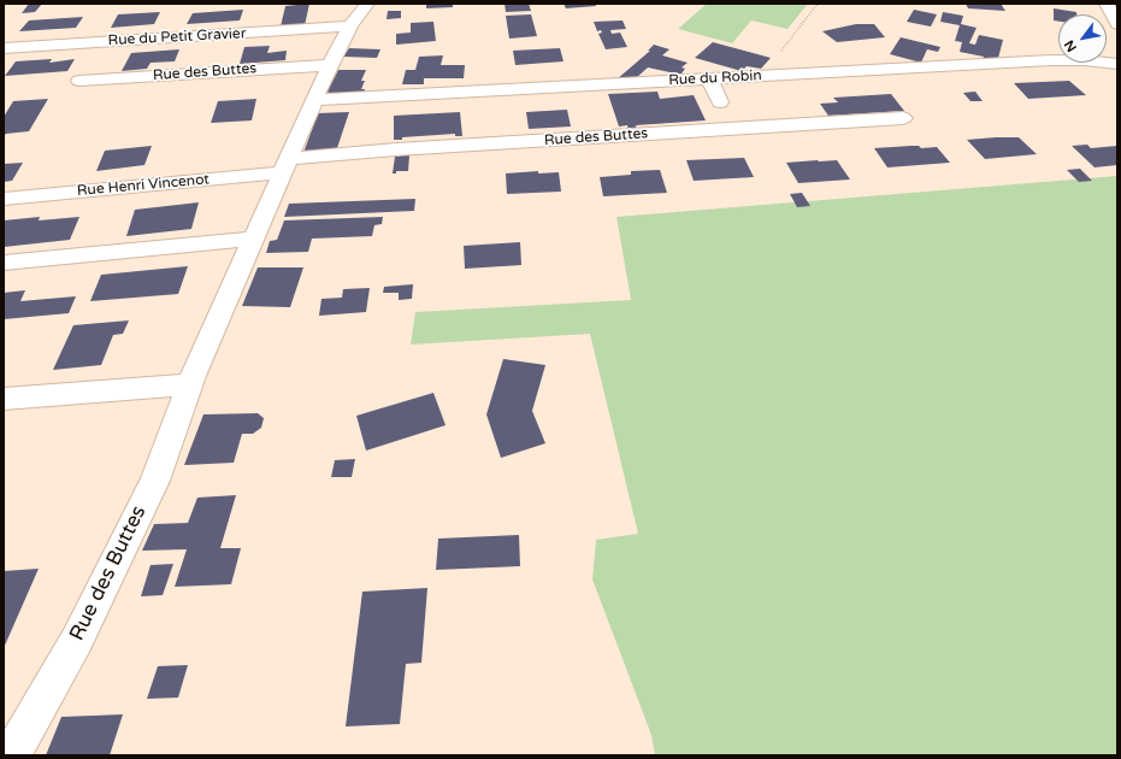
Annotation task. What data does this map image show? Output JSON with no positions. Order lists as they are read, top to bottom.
{
  "streets": {
    "street": [
      "Rue du Petit Gravier",
      "Rue des Buttes",
      "Rue du Robin",
      "Rue Henri Vincenot"
    ]
  },
  "crossings": [
    ["Rue du Petit Gravier", "Rue des Buttes"],
    ["Rue des Buttes", "Rue du Robin"],
    ["Rue des Buttes", "Rue Henri Vincenot"]
  ],
  "north": "bottom left"
}
